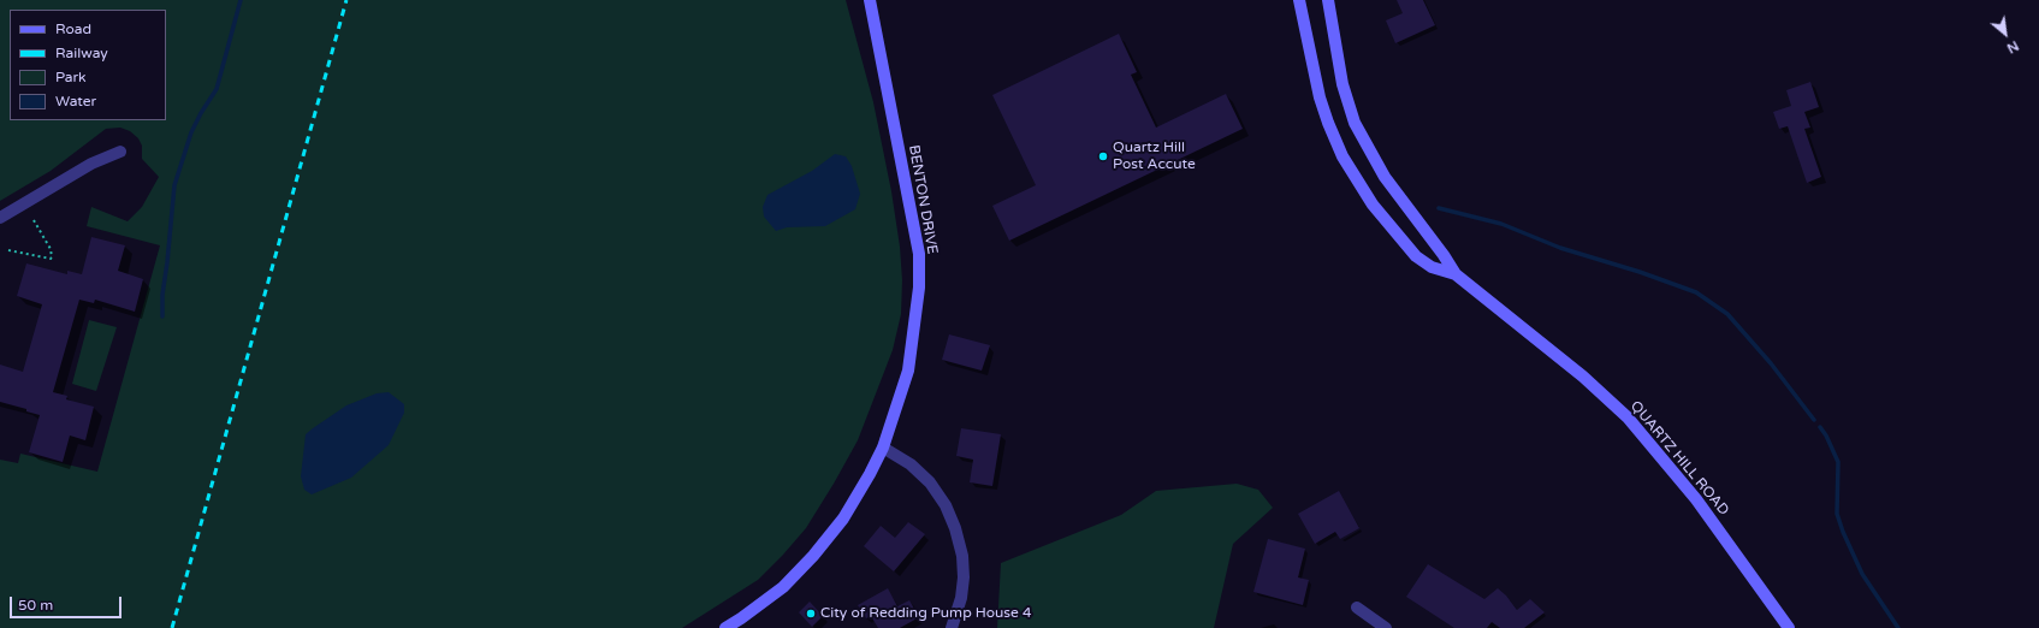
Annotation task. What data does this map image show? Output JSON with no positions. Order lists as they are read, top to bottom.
{
  "streets": {
    "street": ["BENTON DRIVE", "QUARTZ HILL ROAD"]
  },
  "places": ["Quartz Hill Post Accute", "City of Redding Pump House 4"],
  "legend": [
    "Road",
    "Railway",
    "Park",
    "Water"
  ],
  "scale_bar": "50 m",
  "north": "bottom right"
}
